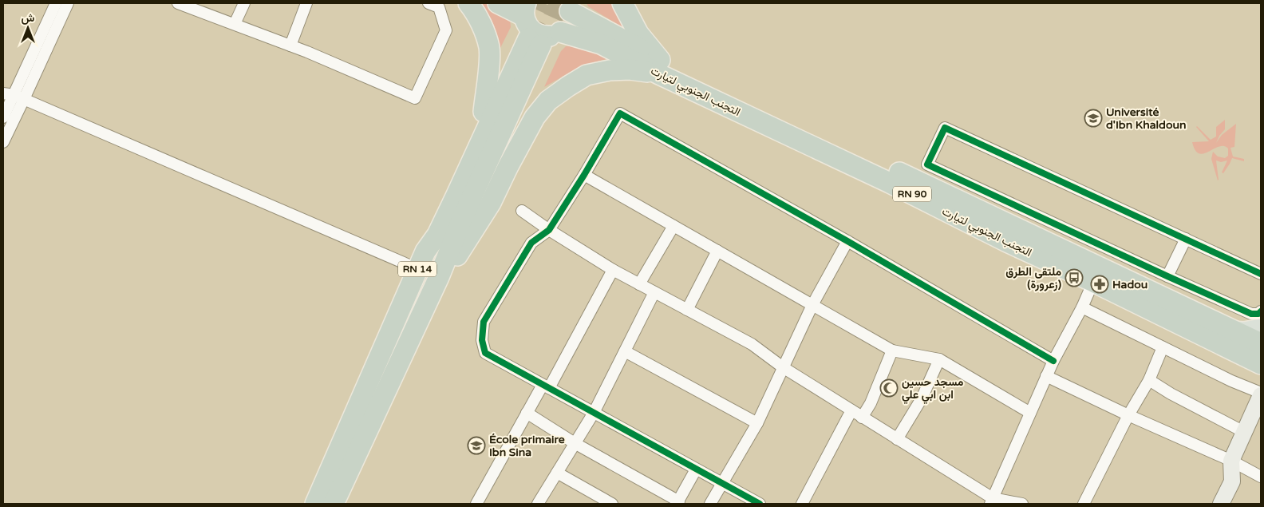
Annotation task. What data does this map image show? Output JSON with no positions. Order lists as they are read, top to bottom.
{
  "streets": {
    "highway": ["التجنب الجنوبي لتيارت", "RN 90", "RN 14"]
  },
  "crossings": [
    ["التجنب الجنوبي لتيارت", "RN 14"]
  ],
  "places": {
    "school or university": ["Université d'Ibn Khaldoun", "École primaire Ibn Sina"],
    "bus stop": ["ملتقى الطرق (زعرورة)"],
    "pharmacy": ["Hadou"],
    "mosque": ["مسجد حسين ابن ابي علي"]
  },
  "north": "top"
}
